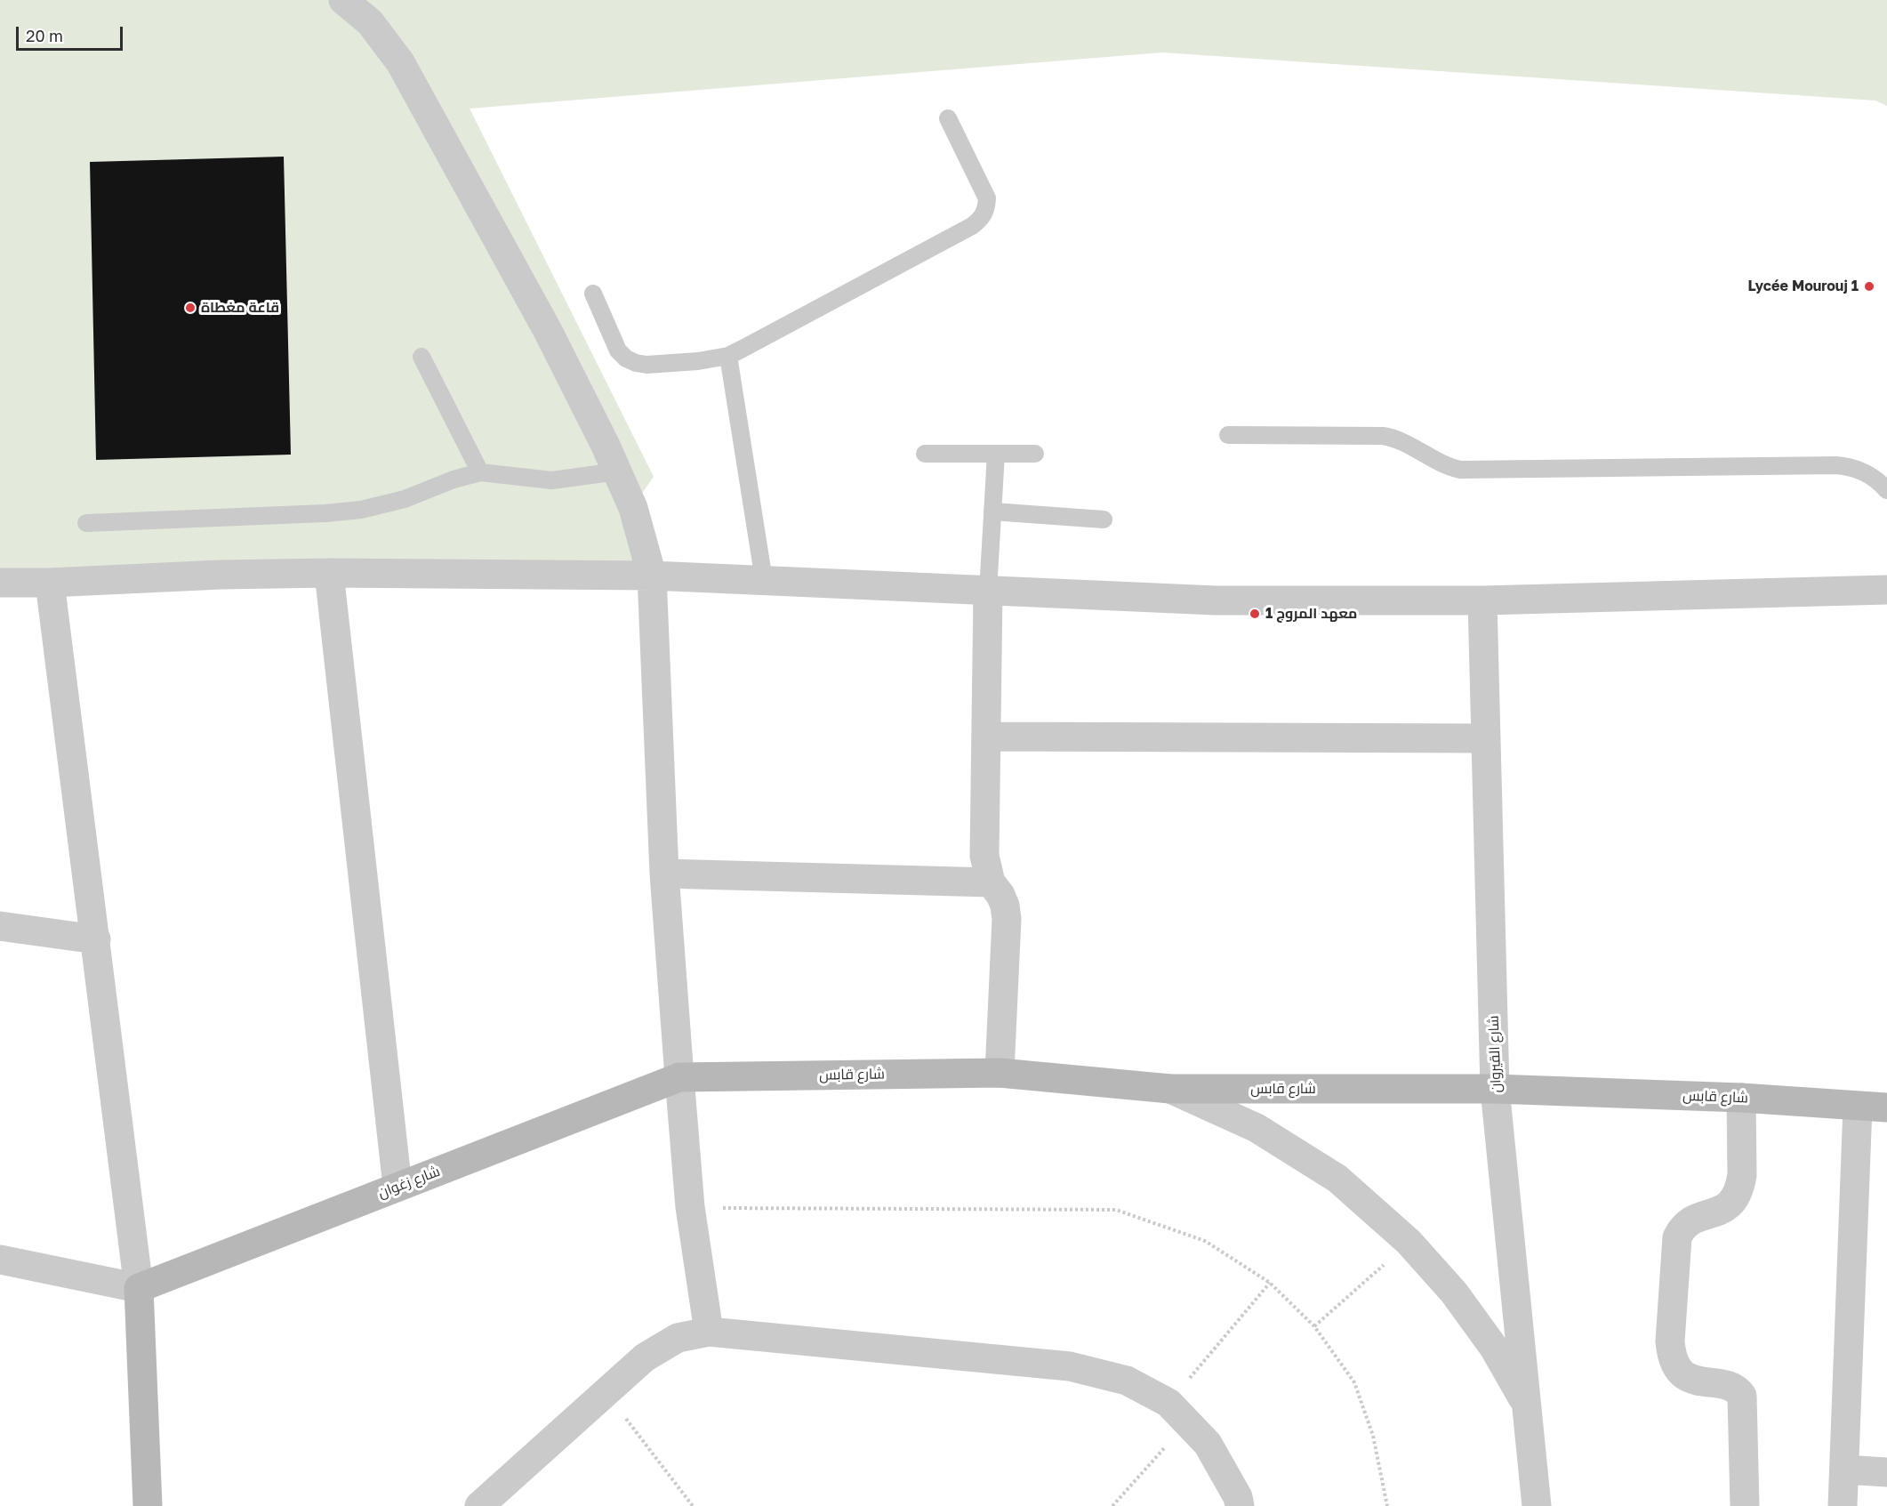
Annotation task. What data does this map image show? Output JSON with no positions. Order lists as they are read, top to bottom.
{
  "streets": {
    "street": ["شارع القيروان", "شارع قابس", "شارع زغوان"]
  },
  "crossings": [
    ["شارع القيروان", "شارع قابس"],
    ["شارع قابس", "شارع زغوان"]
  ],
  "places": ["Lycée Mourouj 1", "قاعة مغطاة", "معهد المروج 1"],
  "scale_bar": "20 m"
}
